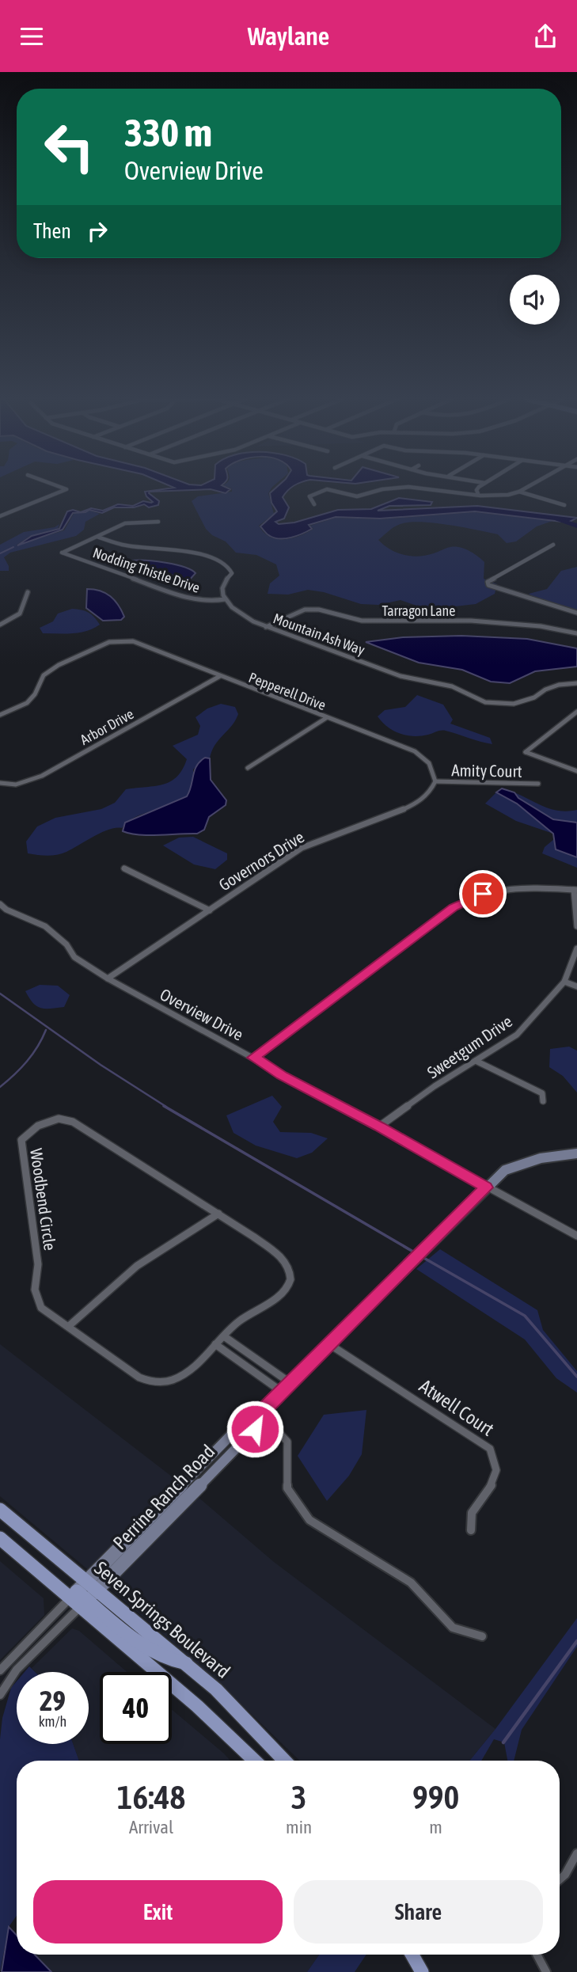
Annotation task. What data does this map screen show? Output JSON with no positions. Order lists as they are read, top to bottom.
{
  "streets": {
    "main road": ["Seven Springs Boulevard"],
    "street": [
      "Nodding Thistle Drive",
      "Tarragon Lane",
      "Mountain Ash Way",
      "Pepperell Drive",
      "Arbor Drive",
      "Amity Court",
      "Governors Drive",
      "Overview Drive",
      "Sweetgum Drive",
      "Woodbend Circle",
      "Atwell Court",
      "Perrine Ranch Road"
    ]
  },
  "crossings": [
    ["Nodding Thistle Drive", "Mountain Ash Way"],
    ["Tarragon Lane", "Mountain Ash Way"],
    ["Pepperell Drive", "Arbor Drive"],
    ["Pepperell Drive", "Amity Court"],
    ["Pepperell Drive", "Governors Drive"],
    ["Amity Court", "Governors Drive"],
    ["Governors Drive", "Overview Drive"],
    ["Overview Drive", "Sweetgum Drive"],
    ["Overview Drive", "Perrine Ranch Road"],
    ["Atwell Court", "Perrine Ranch Road"],
    ["Perrine Ranch Road", "Seven Springs Boulevard"]
  ],
  "page": {
    "header": "Waylane",
    "turn": ["330 m", "Overview Drive"],
    "then": "Then",
    "speed": "29 km/h",
    "limit": "40",
    "eta": [
      "16:48",
      "Arrival",
      "3",
      "min",
      "990",
      "m"
    ],
    "buttons": ["Exit", "Share"]
  }
}
